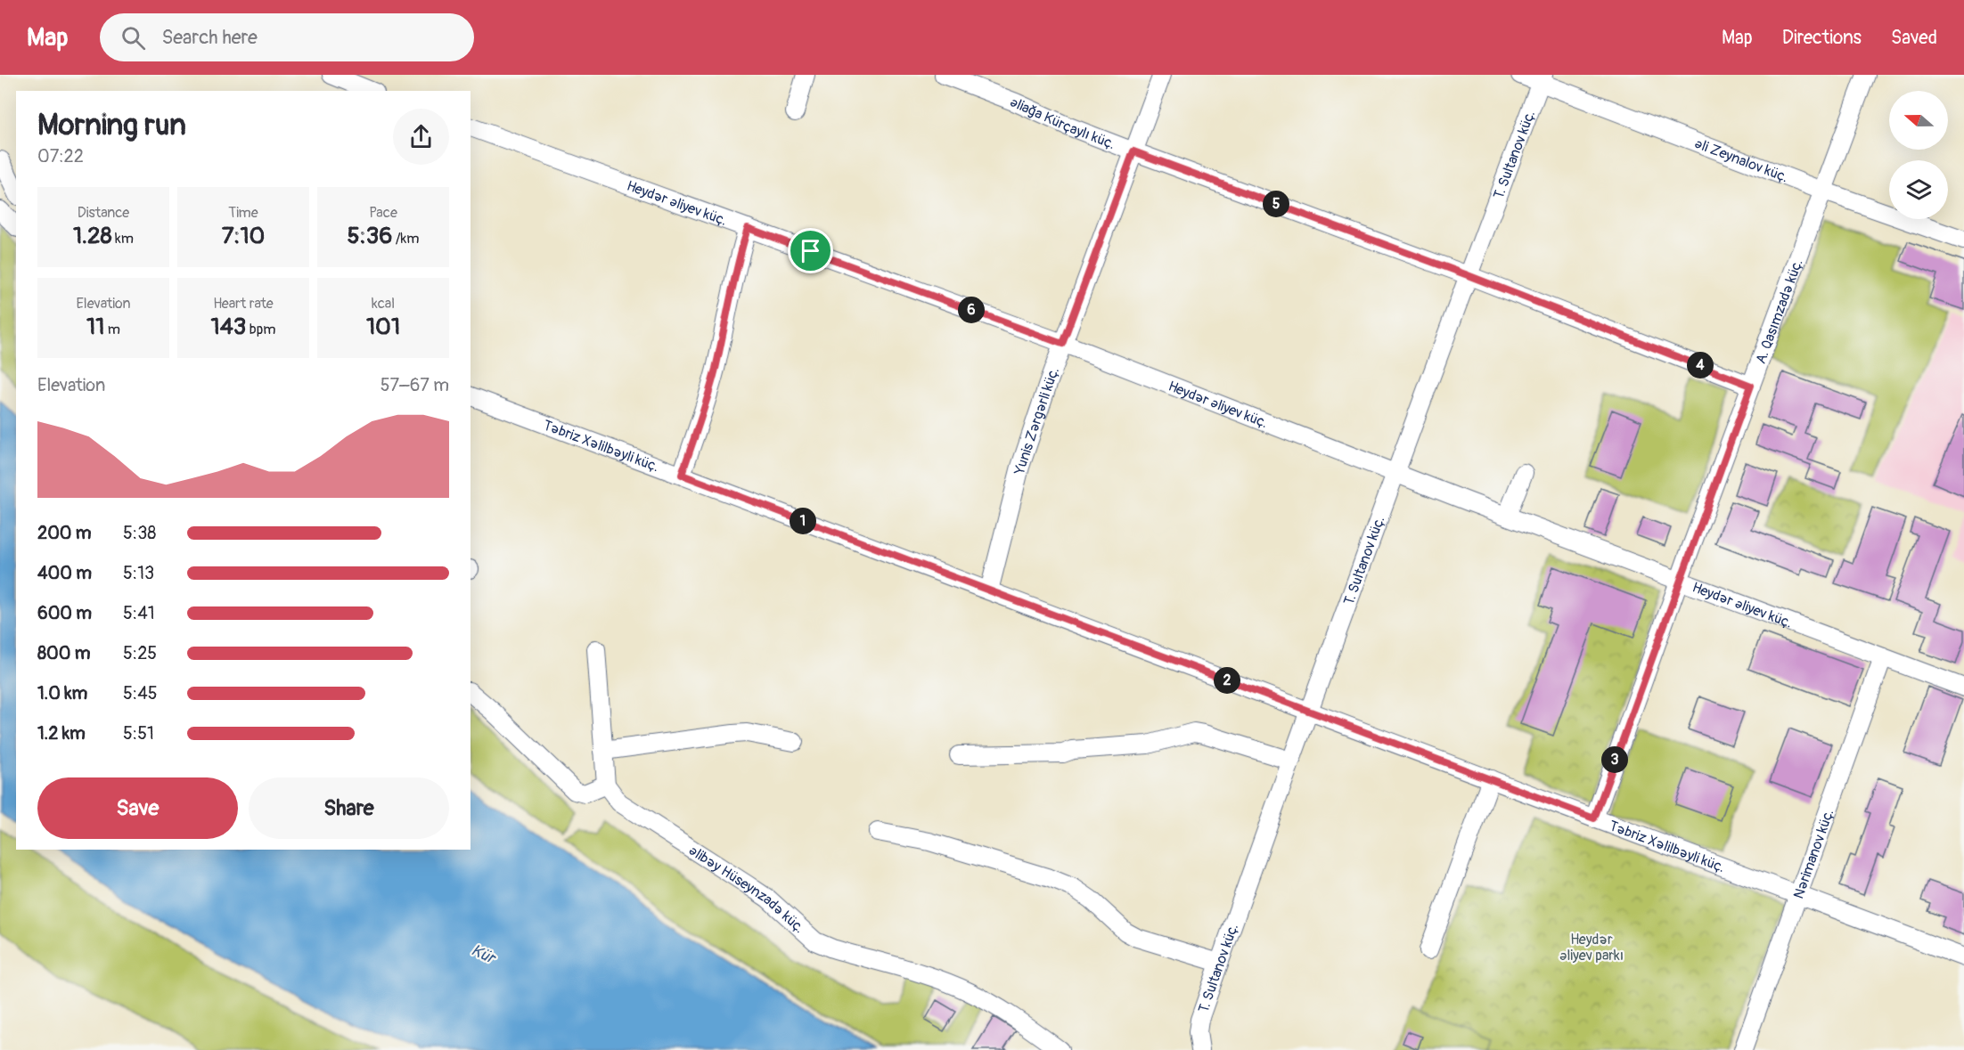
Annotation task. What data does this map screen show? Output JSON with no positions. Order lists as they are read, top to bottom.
{
  "streets": {
    "street": [
      "Əliağa Kürçaylı küç.",
      "T. Sultanov küç.",
      "Əli Zeynalov küç.",
      "Heydər Əliyev küç.",
      "A. Qasımzadə küç.",
      "Yunis Zərgərli küç.",
      "Təbriz Xəlilbəyli küç.",
      "Nərimanov küç.",
      "Əlibəy Hüseynzadə küç."
    ]
  },
  "crossings": [
    ["Əliağa Kürçaylı küç.", "T. Sultanov küç."],
    ["Əliağa Kürçaylı küç.", "A. Qasımzadə küç."],
    ["Əliağa Kürçaylı küç.", "Yunis Zərgərli küç."],
    ["T. Sultanov küç.", "Əli Zeynalov küç."],
    ["T. Sultanov küç.", "Heydər Əliyev küç."],
    ["T. Sultanov küç.", "Təbriz Xəlilbəyli küç."],
    ["Əli Zeynalov küç.", "A. Qasımzadə küç."],
    ["Heydər Əliyev küç.", "A. Qasımzadə küç."],
    ["Heydər Əliyev küç.", "Yunis Zərgərli küç."],
    ["Heydər Əliyev küç.", "Nərimanov küç."],
    ["A. Qasımzadə küç.", "Təbriz Xəlilbəyli küç."],
    ["Yunis Zərgərli küç.", "Təbriz Xəlilbəyli küç."],
    ["Təbriz Xəlilbəyli küç.", "Nərimanov küç."]
  ],
  "water": ["Kür"],
  "parks": ["Heydər Əliyev parkı"],
  "north": "left",
  "page": {
    "header": "Map",
    "search": "Search here",
    "nav": ["Map", "Directions", "Saved"],
    "heading": ["Morning run", "07:22"],
    "stats": [
      ["Distance", "1.28 km"],
      ["Time", "7:10"],
      ["Pace", "5:36 /km"],
      ["Elevation", "11 m"],
      ["Heart rate", "143 bpm"],
      ["kcal", "101"]
    ],
    "pins": [
      "5",
      "6",
      "4",
      "1",
      "2",
      "3"
    ],
    "chart": ["Elevation", "57–67 m"],
    "list": [
      {
        "name": "200 m",
        "note": "5:38"
      },
      {
        "name": "400 m",
        "note": "5:13"
      },
      {
        "name": "600 m",
        "note": "5:41"
      },
      {
        "name": "800 m",
        "note": "5:25"
      },
      {
        "name": "1.0 km",
        "note": "5:45"
      },
      {
        "name": "1.2 km",
        "note": "5:51"
      }
    ],
    "buttons": ["Save", "Share"]
  }
}
